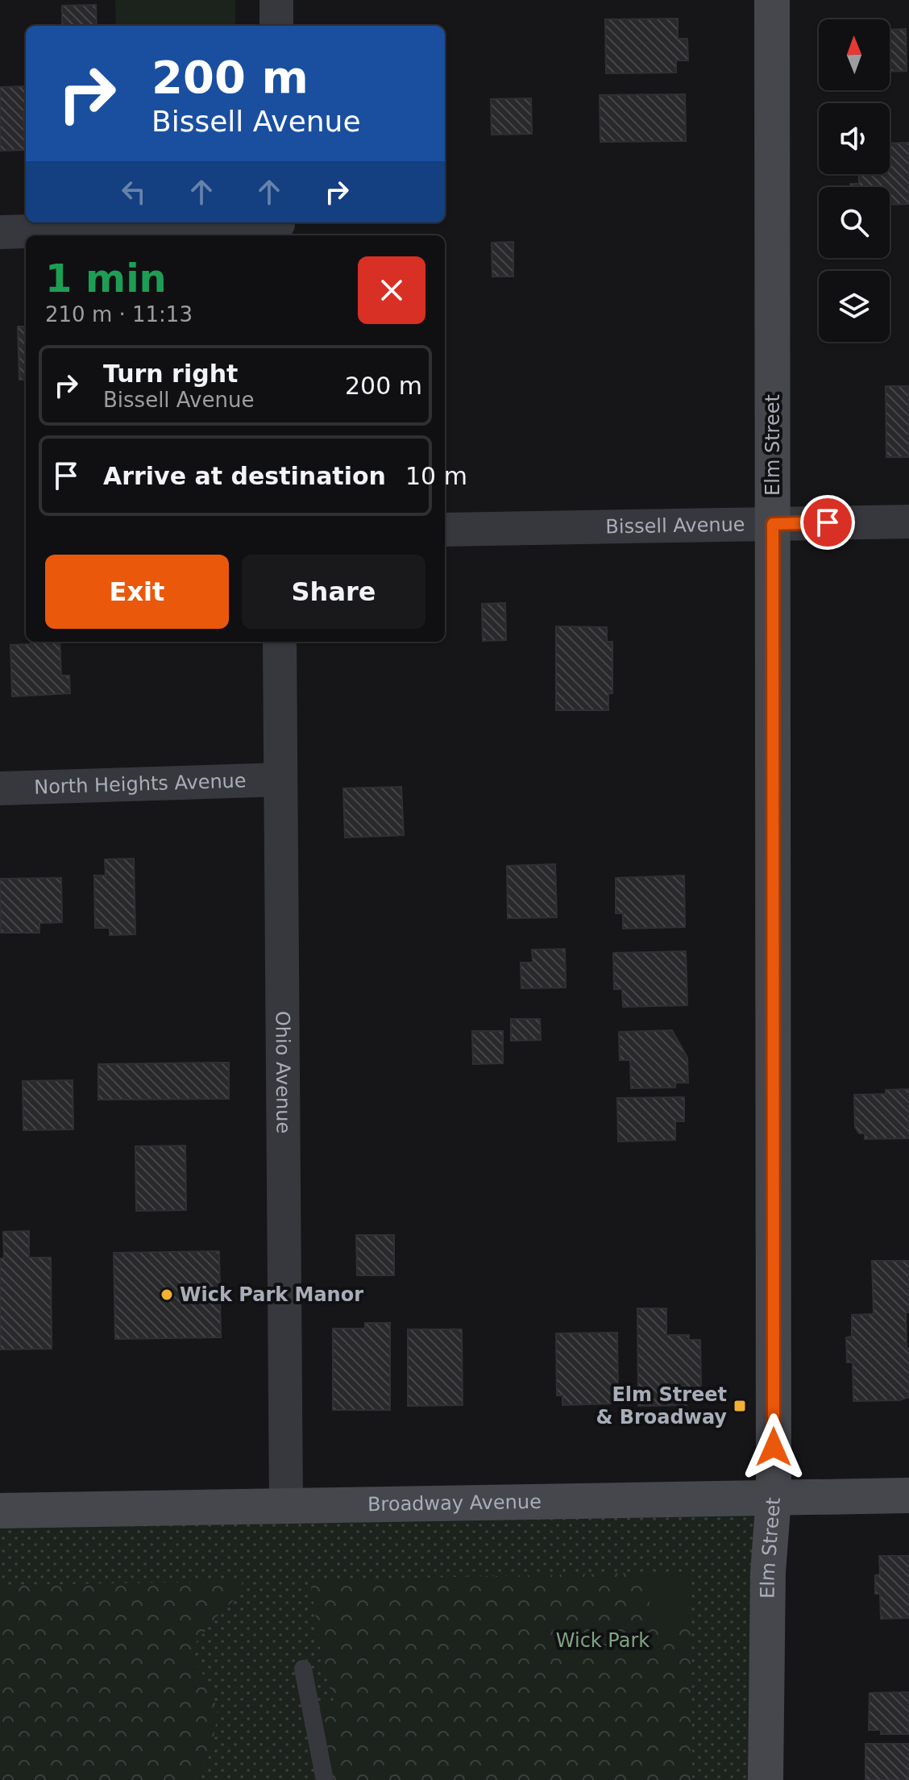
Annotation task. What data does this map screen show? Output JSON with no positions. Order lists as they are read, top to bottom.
{
  "streets": {
    "street": [
      "Elm Street",
      "Bissell Avenue",
      "North Heights Avenue",
      "Ohio Avenue",
      "Broadway Avenue"
    ]
  },
  "crossings": [
    ["Elm Street", "Bissell Avenue"],
    ["Elm Street", "Broadway Avenue"],
    ["North Heights Avenue", "Ohio Avenue"],
    ["Ohio Avenue", "Broadway Avenue"]
  ],
  "parks": ["Wick Park"],
  "places": {
    "other": ["Wick Park Manor"],
    "transit": ["Elm Street & Broadway"]
  },
  "north": "top",
  "page": {
    "turn": ["200 m", "Bissell Avenue"],
    "heading": ["1 min", "210 m · 11:13"],
    "list": [
      {
        "name": "Turn right",
        "note": "Bissell Avenue",
        "value": "200 m"
      },
      {
        "name": "Arrive at destination",
        "value": "10 m"
      }
    ],
    "buttons": ["Exit", "Share"]
  }
}
